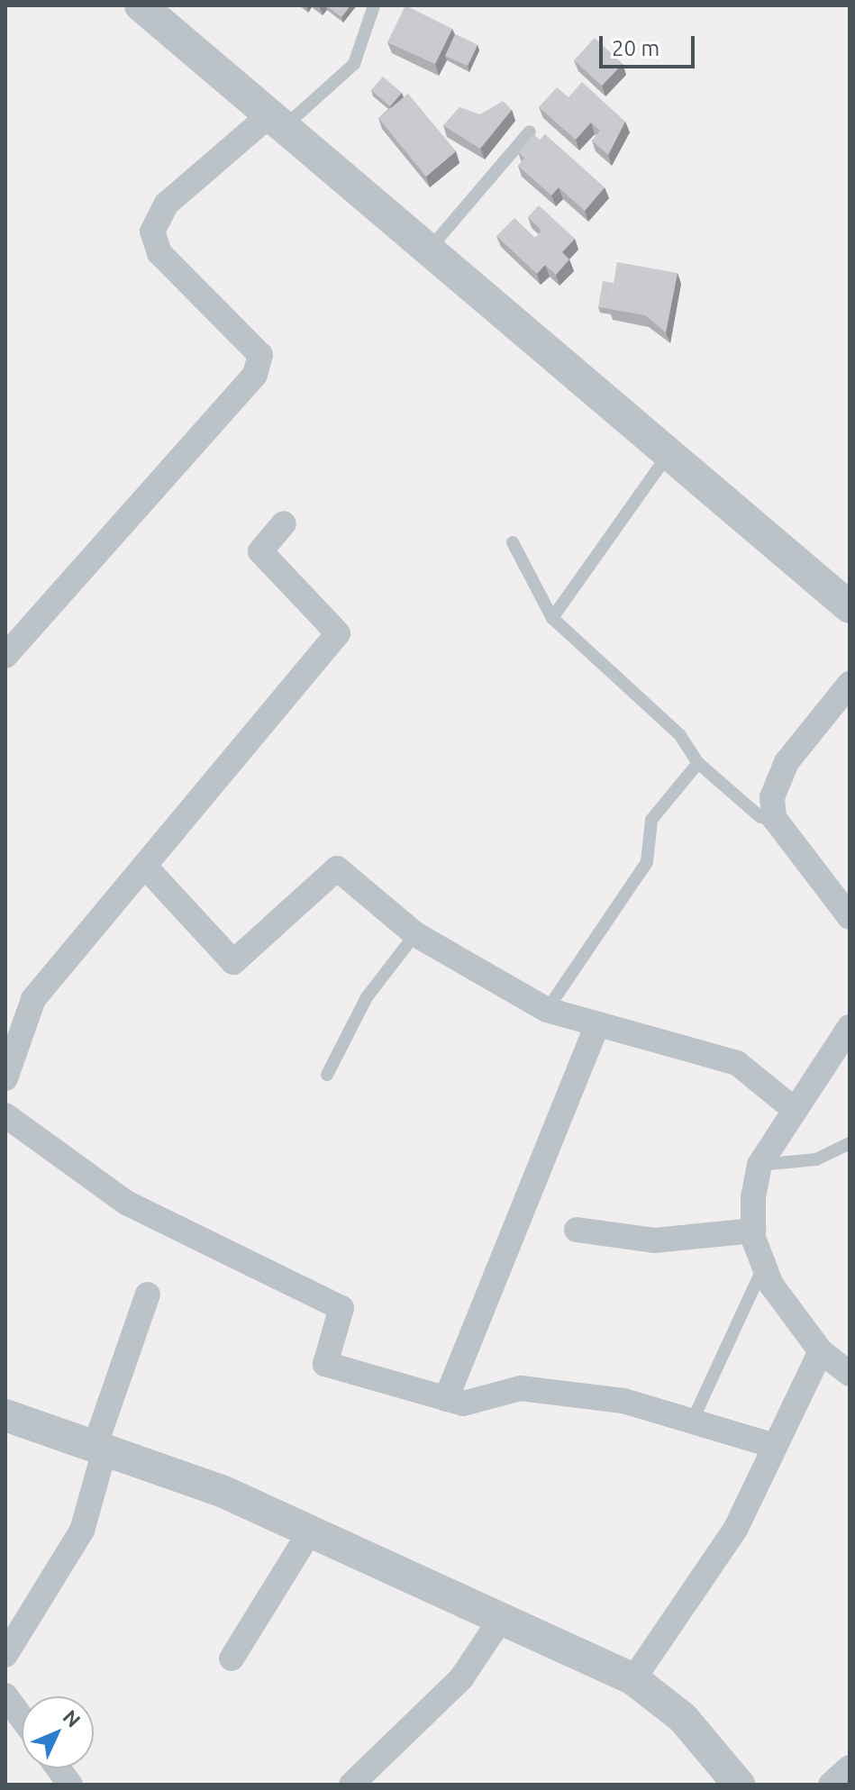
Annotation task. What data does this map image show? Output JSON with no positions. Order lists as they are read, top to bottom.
{
  "scale_bar": "20 m",
  "north": "top right"
}
